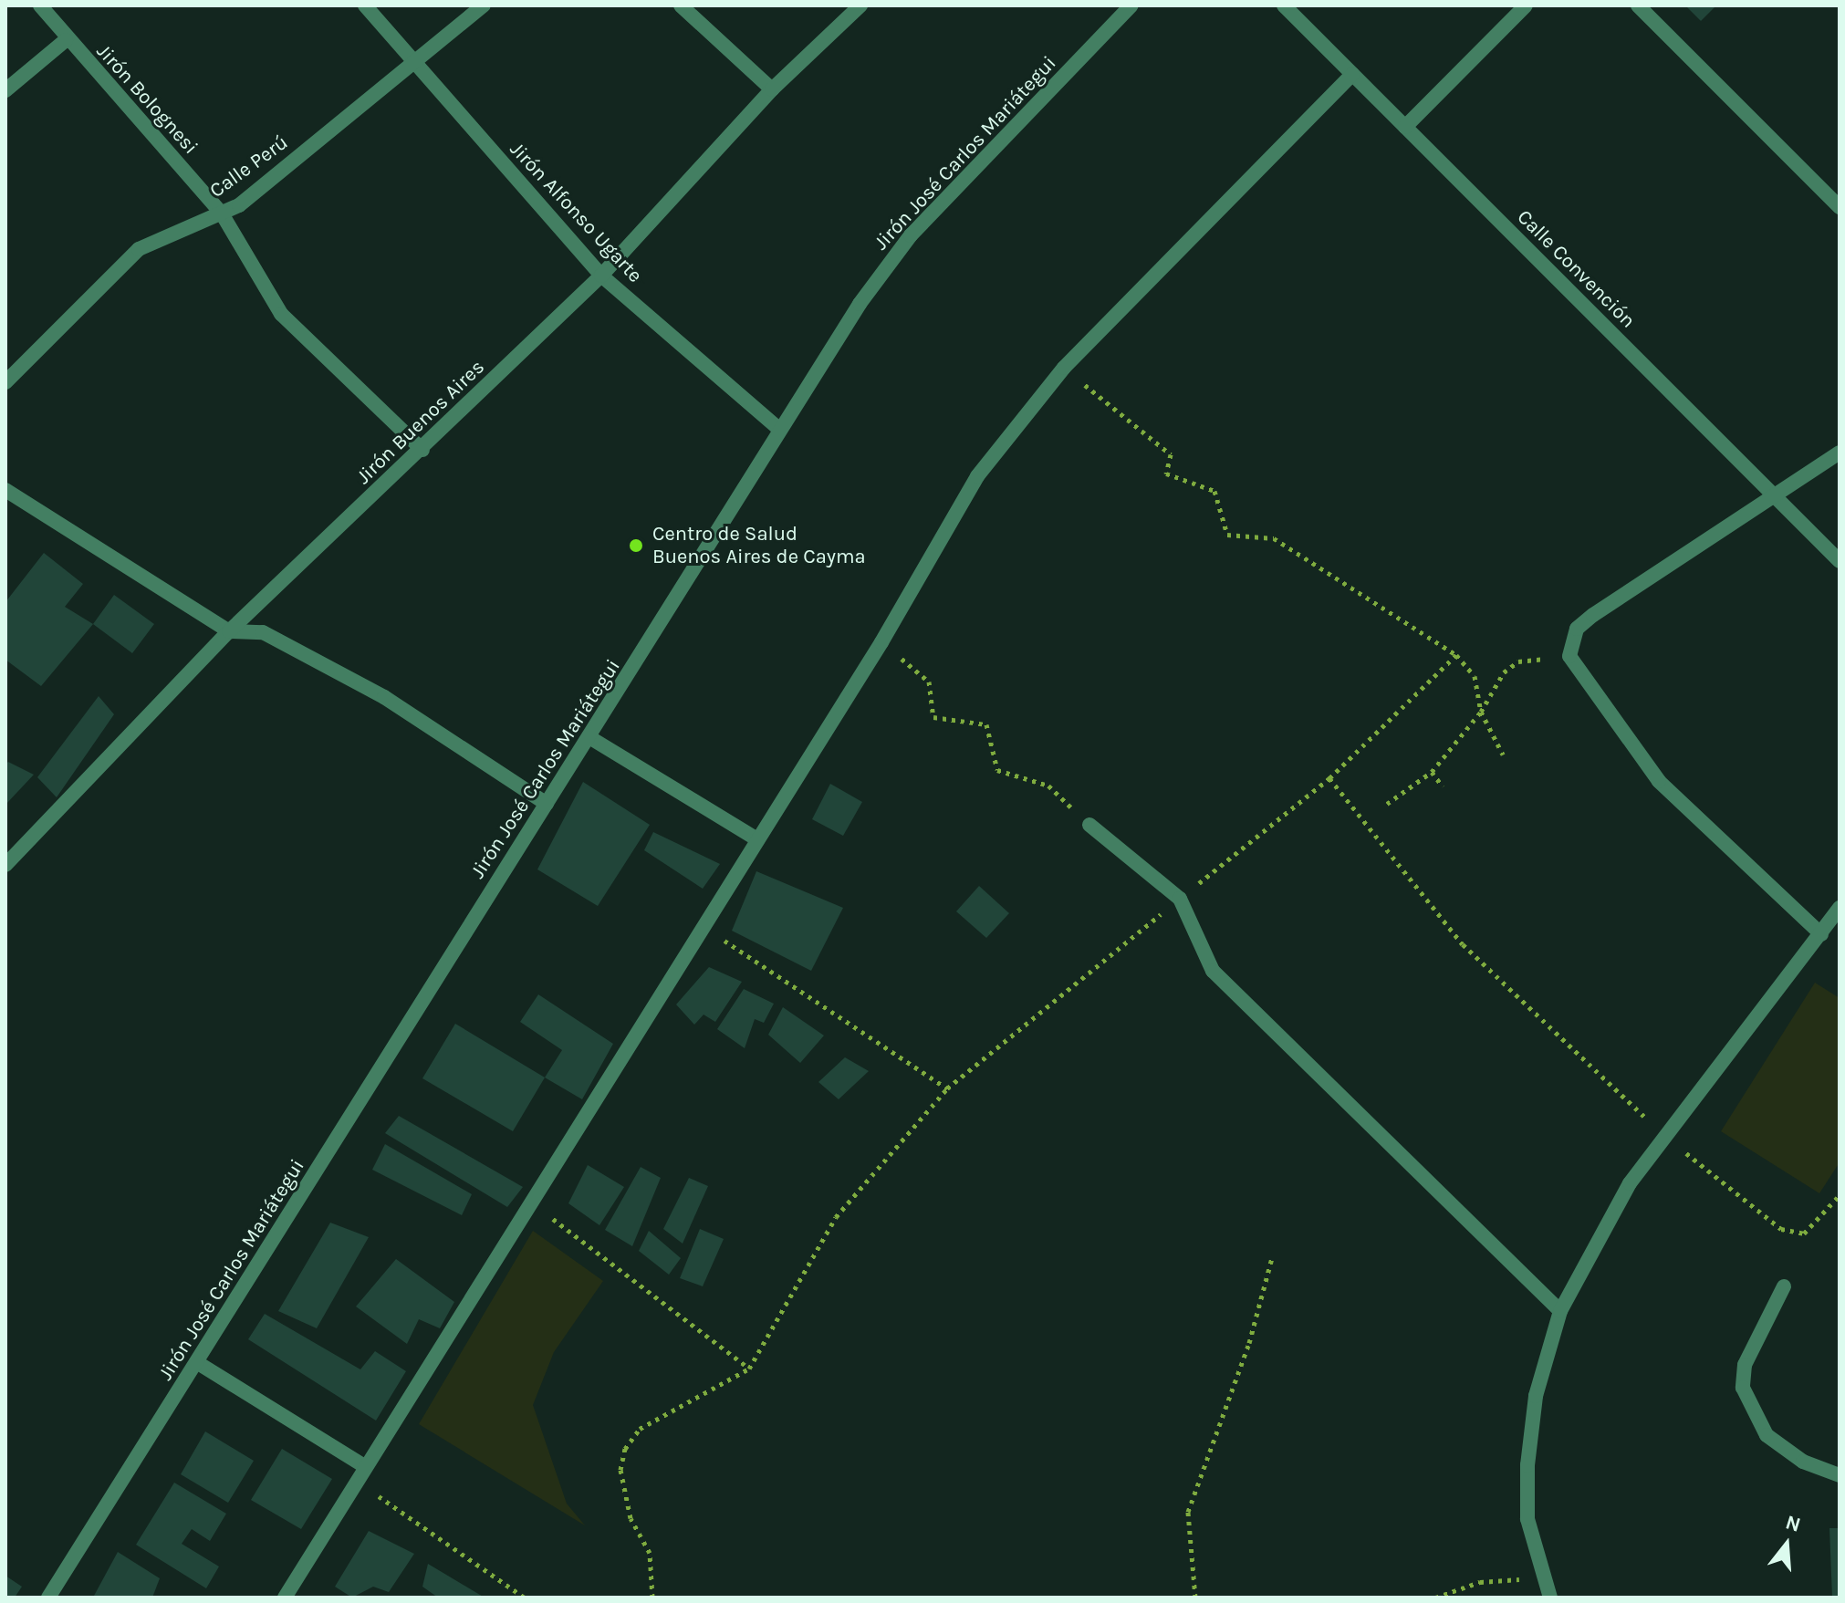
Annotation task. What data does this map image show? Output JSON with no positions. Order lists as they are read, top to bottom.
{
  "streets": {
    "street": [
      "Jirón Bolognesi",
      "Jirón José Carlos Mariátegui",
      "Calle Perú",
      "Jirón Alfonso Ugarte",
      "Calle Convención",
      "Jirón Buenos Aires"
    ]
  },
  "crossings": [
    ["Jirón Bolognesi", "Calle Perú"],
    ["Jirón Bolognesi", "Jirón Buenos Aires"],
    ["Jirón José Carlos Mariátegui", "Jirón Alfonso Ugarte"],
    ["Calle Perú", "Jirón Alfonso Ugarte"],
    ["Jirón Alfonso Ugarte", "Jirón Buenos Aires"]
  ],
  "places": ["Centro de Salud Buenos Aires de Cayma"],
  "north": "top"
}
